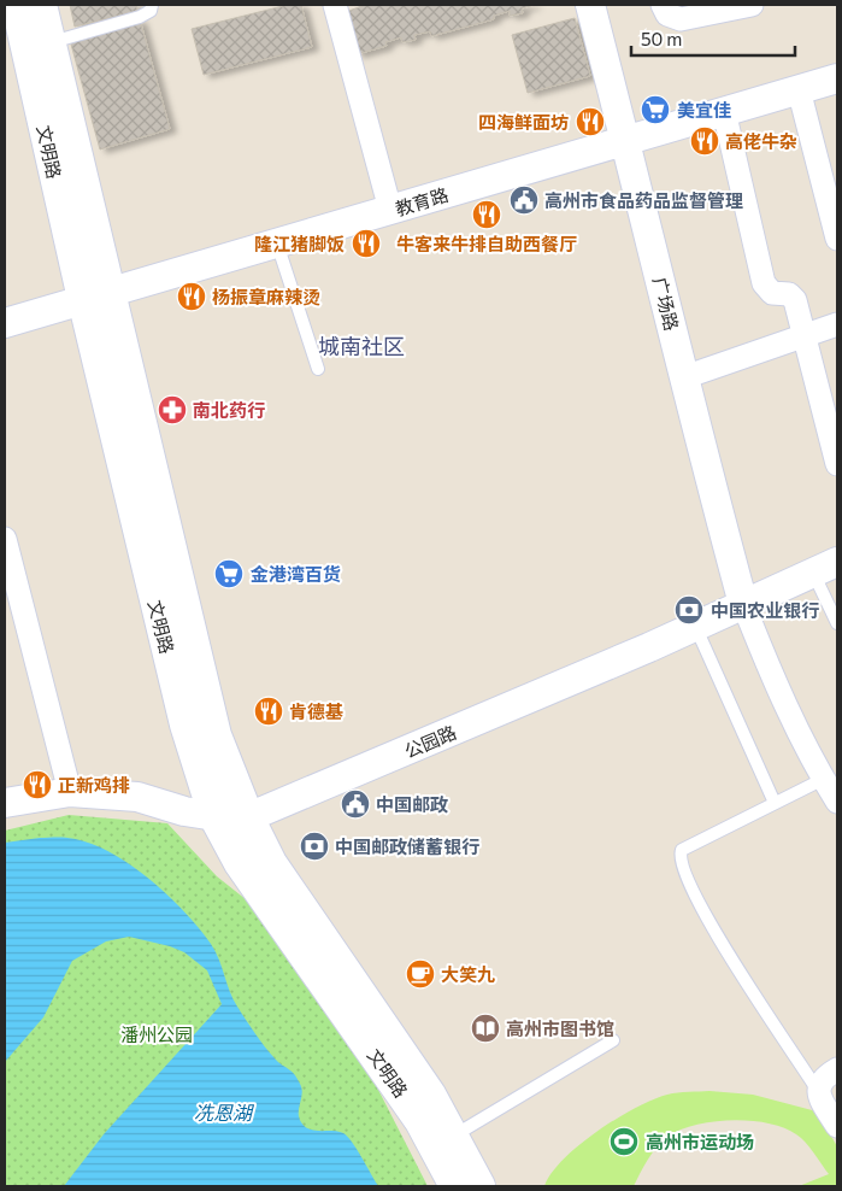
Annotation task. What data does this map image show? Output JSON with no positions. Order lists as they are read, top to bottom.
{
  "streets": {
    "main road": ["文明路"],
    "street": ["教育路", "广场路", "公园路"]
  },
  "crossings": [
    ["文明路", "教育路"],
    ["文明路", "公园路"],
    ["教育路", "广场路"],
    ["广场路", "公园路"]
  ],
  "districts": ["城南社区"],
  "water": ["冼恩湖"],
  "parks": ["潘州公园"],
  "places": {
    "supermarket": ["美宜佳", "金港湾百货"],
    "restaurant": [
      "四海鲜面坊",
      "高佬牛杂",
      "牛客来牛排自助西餐厅",
      "隆江猪脚饭",
      "杨振章麻辣烫",
      "肯德基",
      "正新鸡排"
    ],
    "public building": ["高州市食品药品监督管理", "中国邮政"],
    "pharmacy": ["南北药行"],
    "bank": ["中国农业银行", "中国邮政储蓄银行"],
    "cafe": ["大笑九"],
    "library": ["高州市图书馆"],
    "sports": ["高州市运动场"]
  },
  "scale_bar": "50 m"
}
